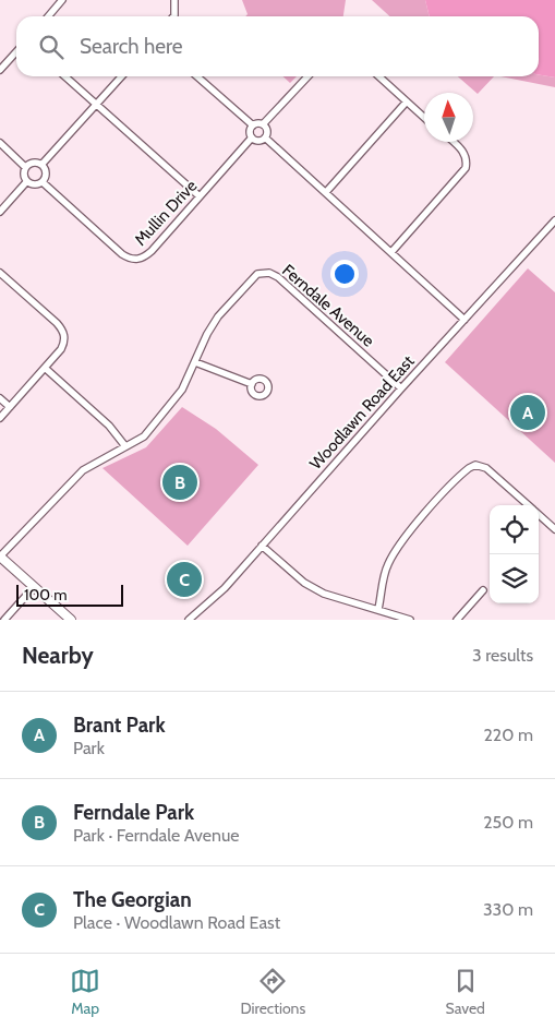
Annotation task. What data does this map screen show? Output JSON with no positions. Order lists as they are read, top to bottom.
{
  "streets": {
    "street": ["Mullin Drive", "Ferndale Avenue", "Woodlawn Road East"]
  },
  "crossings": [
    ["Ferndale Avenue", "Woodlawn Road East"]
  ],
  "scale_bar": "100 m",
  "north": "top",
  "page": {
    "search": "Search here",
    "pins": ["A", "B", "C"],
    "scale": "100 m",
    "heading": ["Nearby", "3 results"],
    "list": [
      {
        "mark": "A",
        "name": "Brant Park",
        "note": "Park",
        "value": "220 m"
      },
      {
        "mark": "B",
        "name": "Ferndale Park",
        "note": "Park · Ferndale Avenue",
        "value": "250 m"
      },
      {
        "mark": "C",
        "name": "The Georgian",
        "note": "Place · Woodlawn Road East",
        "value": "330 m"
      }
    ],
    "nav": ["Map", "Directions", "Saved"]
  }
}
